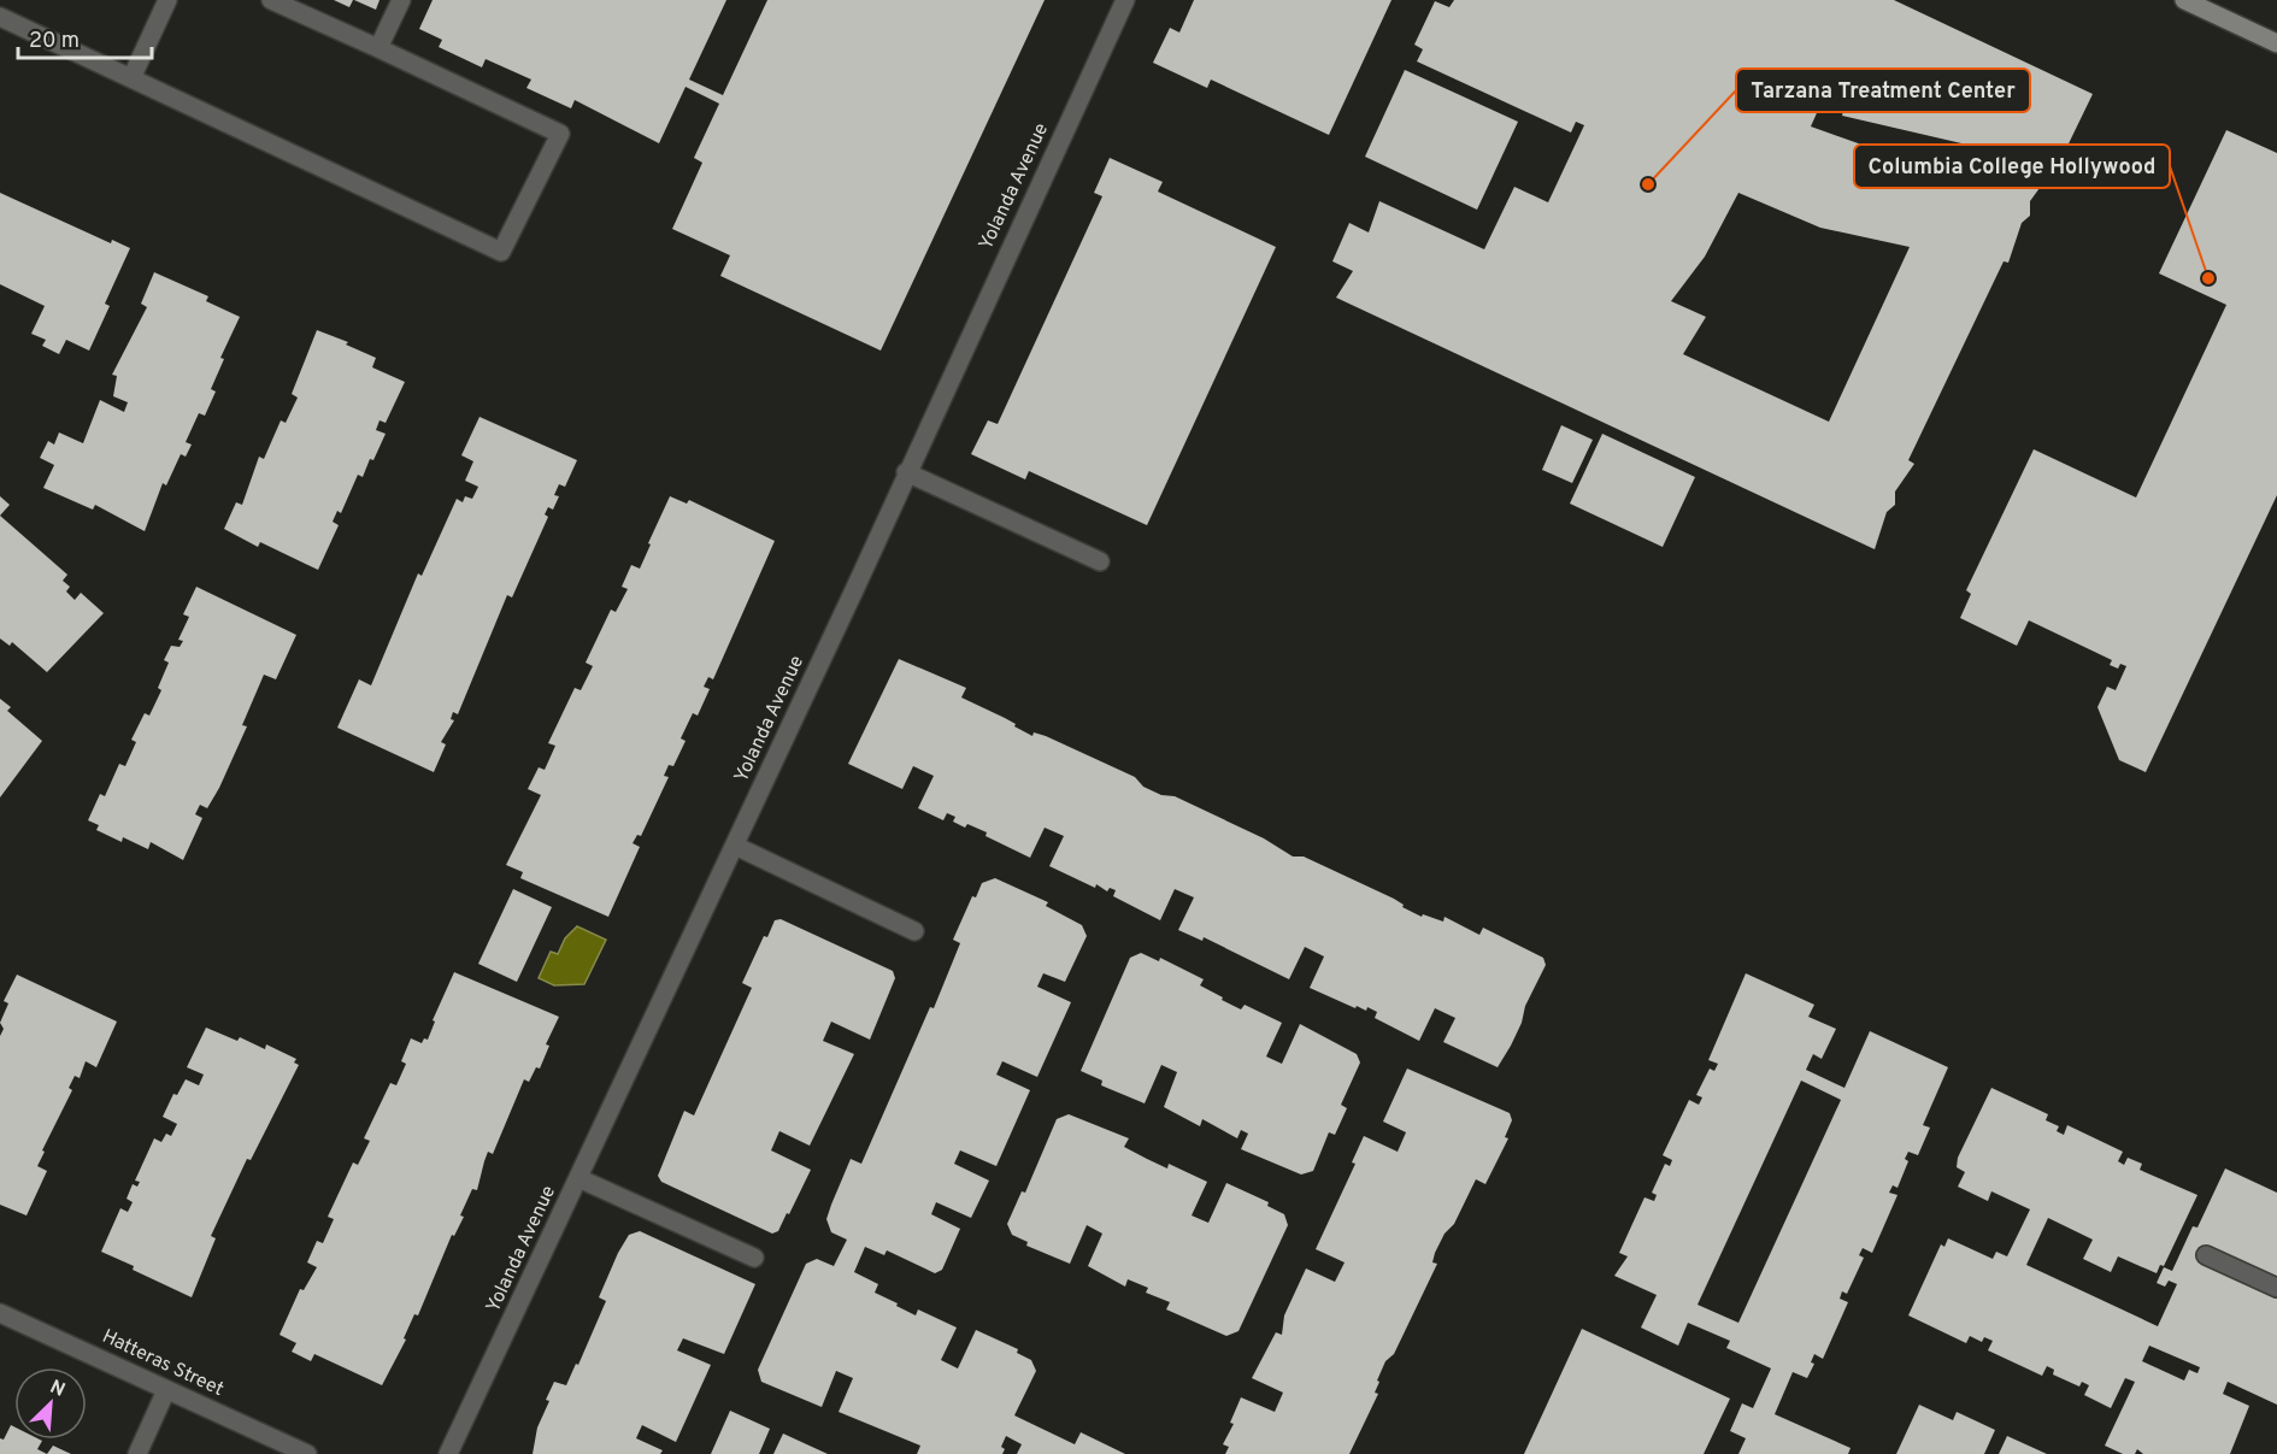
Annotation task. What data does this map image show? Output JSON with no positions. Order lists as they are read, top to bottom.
{
  "streets": {
    "street": ["Yolanda Avenue", "Hatteras Street"]
  },
  "places": ["Tarzana Treatment Center", "Columbia College Hollywood"],
  "scale_bar": "20 m",
  "north": "top right"
}
